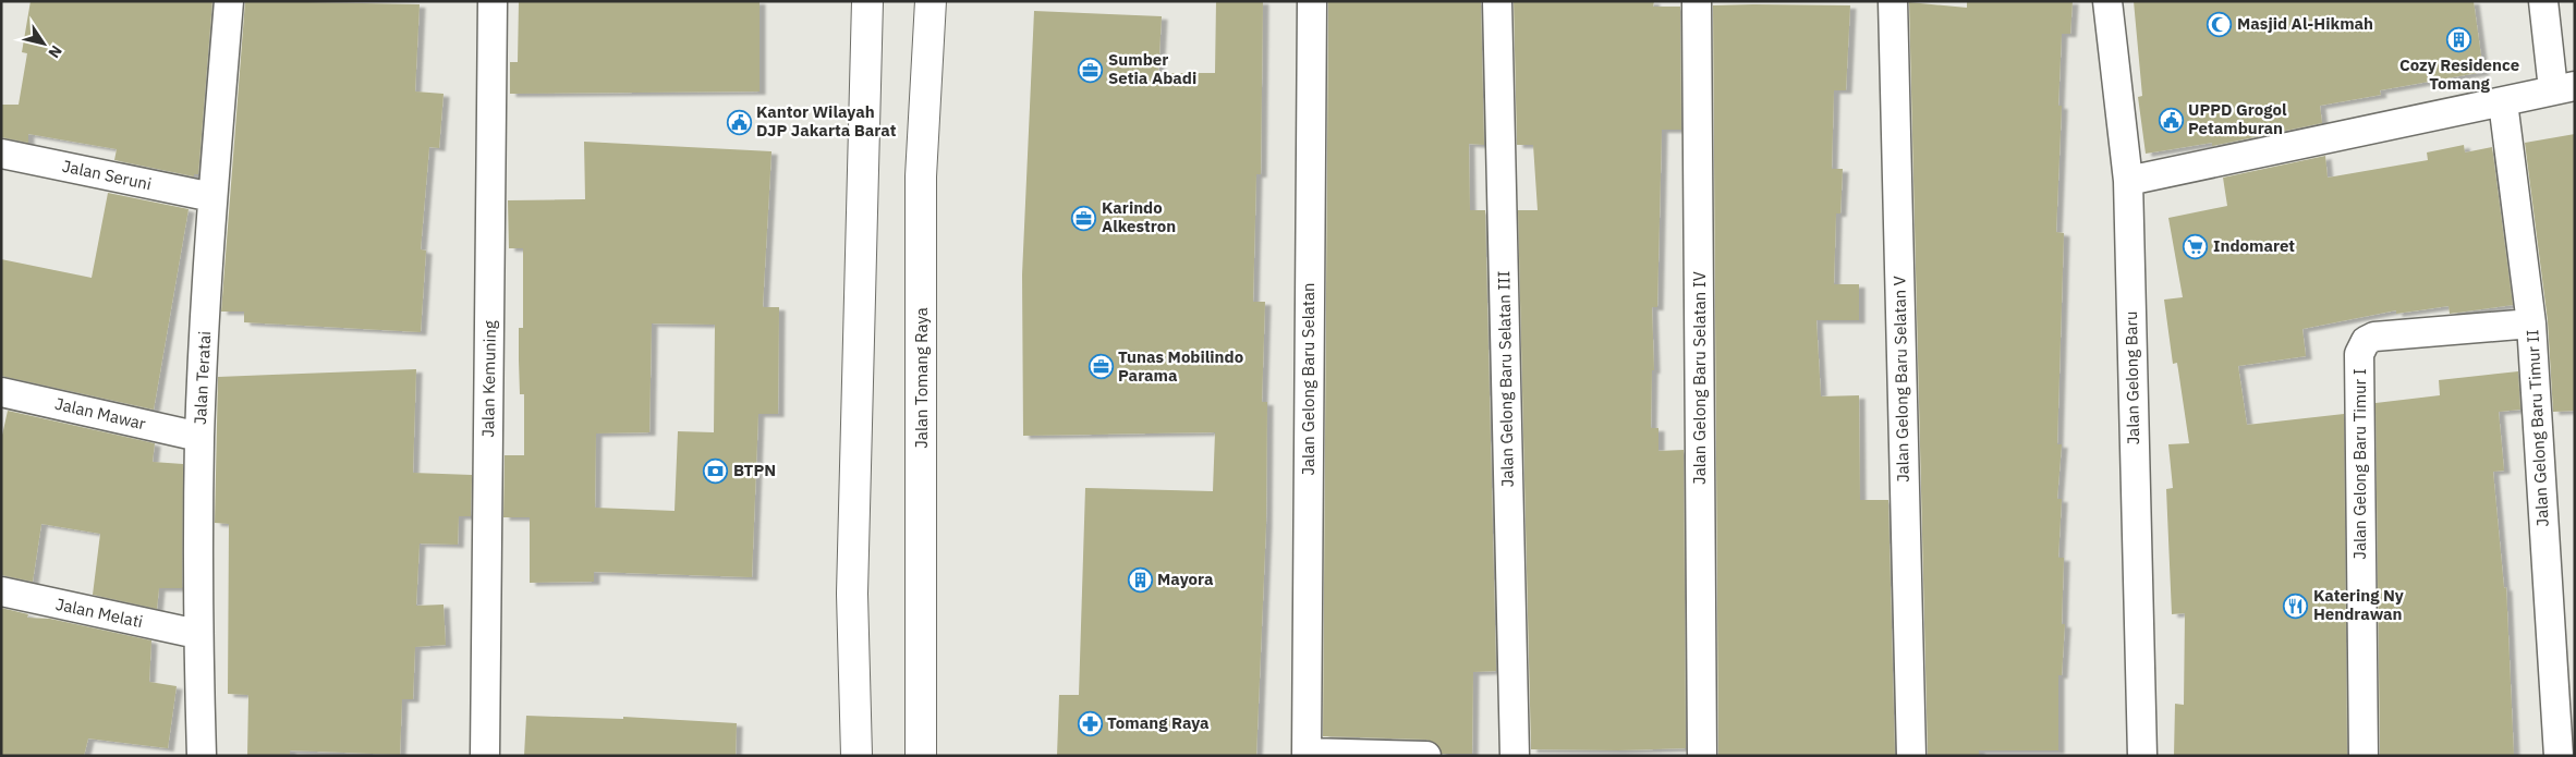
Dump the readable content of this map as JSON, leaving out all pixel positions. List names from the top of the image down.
{
  "streets": {
    "main road": ["Jalan Tomang Raya"],
    "street": [
      "Jalan Seruni",
      "Jalan Teratai",
      "Jalan Gelong Baru Selatan IV",
      "Jalan Gelong Baru",
      "Jalan Kemuning",
      "Jalan Gelong Baru Selatan",
      "Jalan Gelong Baru Selatan III",
      "Jalan Gelong Baru Selatan V",
      "Jalan Mawar",
      "Jalan Gelong Baru Timur II",
      "Jalan Gelong Baru Timur I",
      "Jalan Melati"
    ]
  },
  "crossings": [
    ["Jalan Seruni", "Jalan Teratai"],
    ["Jalan Teratai", "Jalan Mawar"],
    ["Jalan Teratai", "Jalan Melati"],
    ["Jalan Gelong Baru Timur II", "Jalan Gelong Baru Timur I"]
  ],
  "places": {
    "mosque": ["Masjid Al-Hikmah"],
    "building": ["Cozy Residence Tomang", "Mayora"],
    "office": ["Sumber Setia Abadi", "Karindo Alkestron", "Tunas Mobilindo Parama"],
    "public building": ["UPPD Grogol Petamburan", "Kantor Wilayah DJP Jakarta Barat"],
    "supermarket": ["Indomaret"],
    "bank": ["BTPN"],
    "restaurant": ["Katering Ny Hendrawan"],
    "pharmacy": ["Tomang Raya"]
  },
  "north": "bottom right"
}
